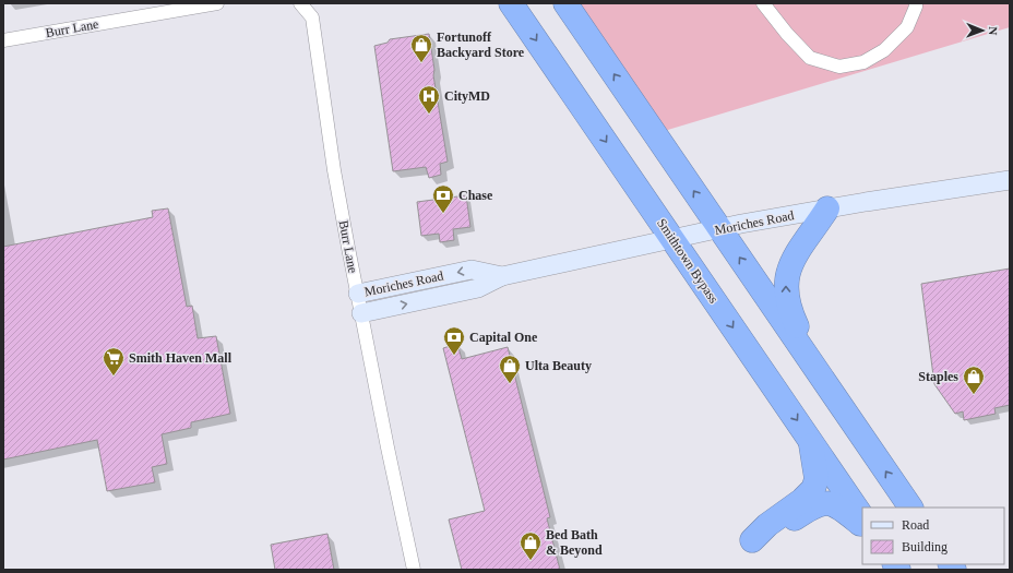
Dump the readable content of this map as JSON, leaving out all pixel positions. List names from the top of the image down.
{
  "streets": {
    "highway": ["Smithtown Bypass"],
    "main road": ["Moriches Road"],
    "street": ["Burr Lane"]
  },
  "crossings": [
    ["Burr Lane", "Moriches Road"],
    ["Moriches Road", "Smithtown Bypass"]
  ],
  "places": {
    "shop": [
      "Fortunoff Backyard Store",
      "Ulta Beauty",
      "Staples",
      "Bed Bath & Beyond"
    ],
    "hospital": ["CityMD"],
    "bank": ["Chase", "Capital One"],
    "supermarket": ["Smith Haven Mall"]
  },
  "legend": ["Road", "Building"],
  "north": "right"
}
